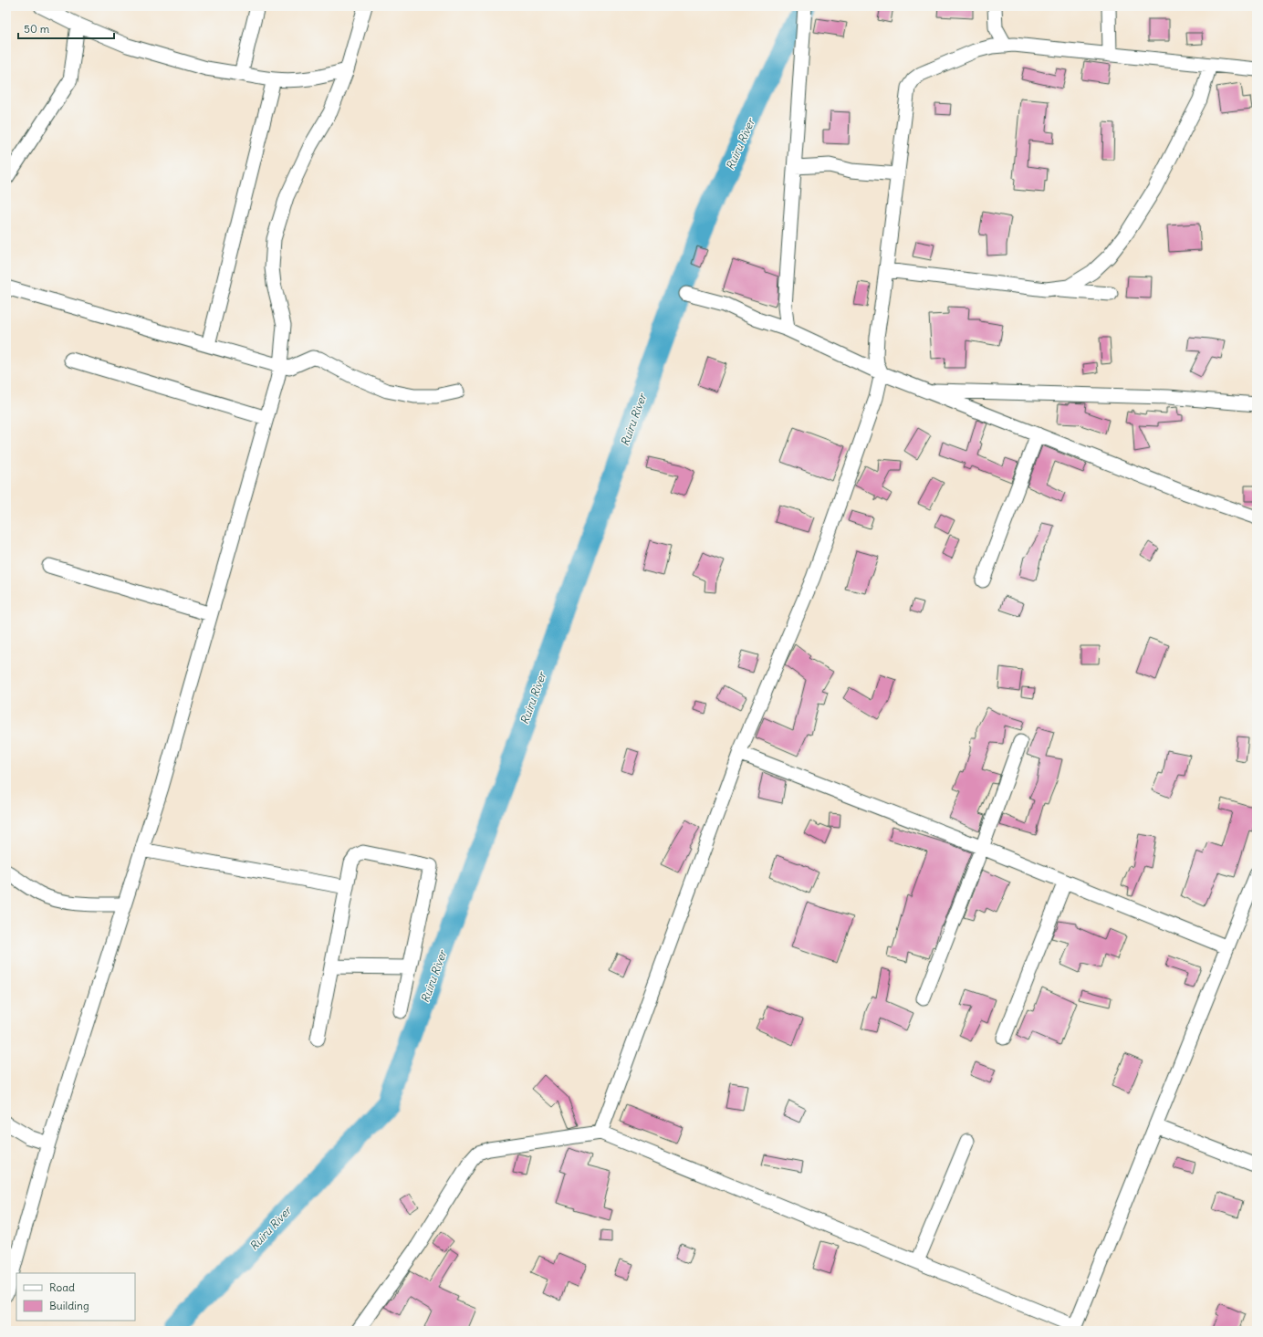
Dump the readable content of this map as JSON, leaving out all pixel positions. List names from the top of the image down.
{
  "water": ["Ruiru River"],
  "legend": ["Road", "Building"],
  "scale_bar": "50 m"
}
